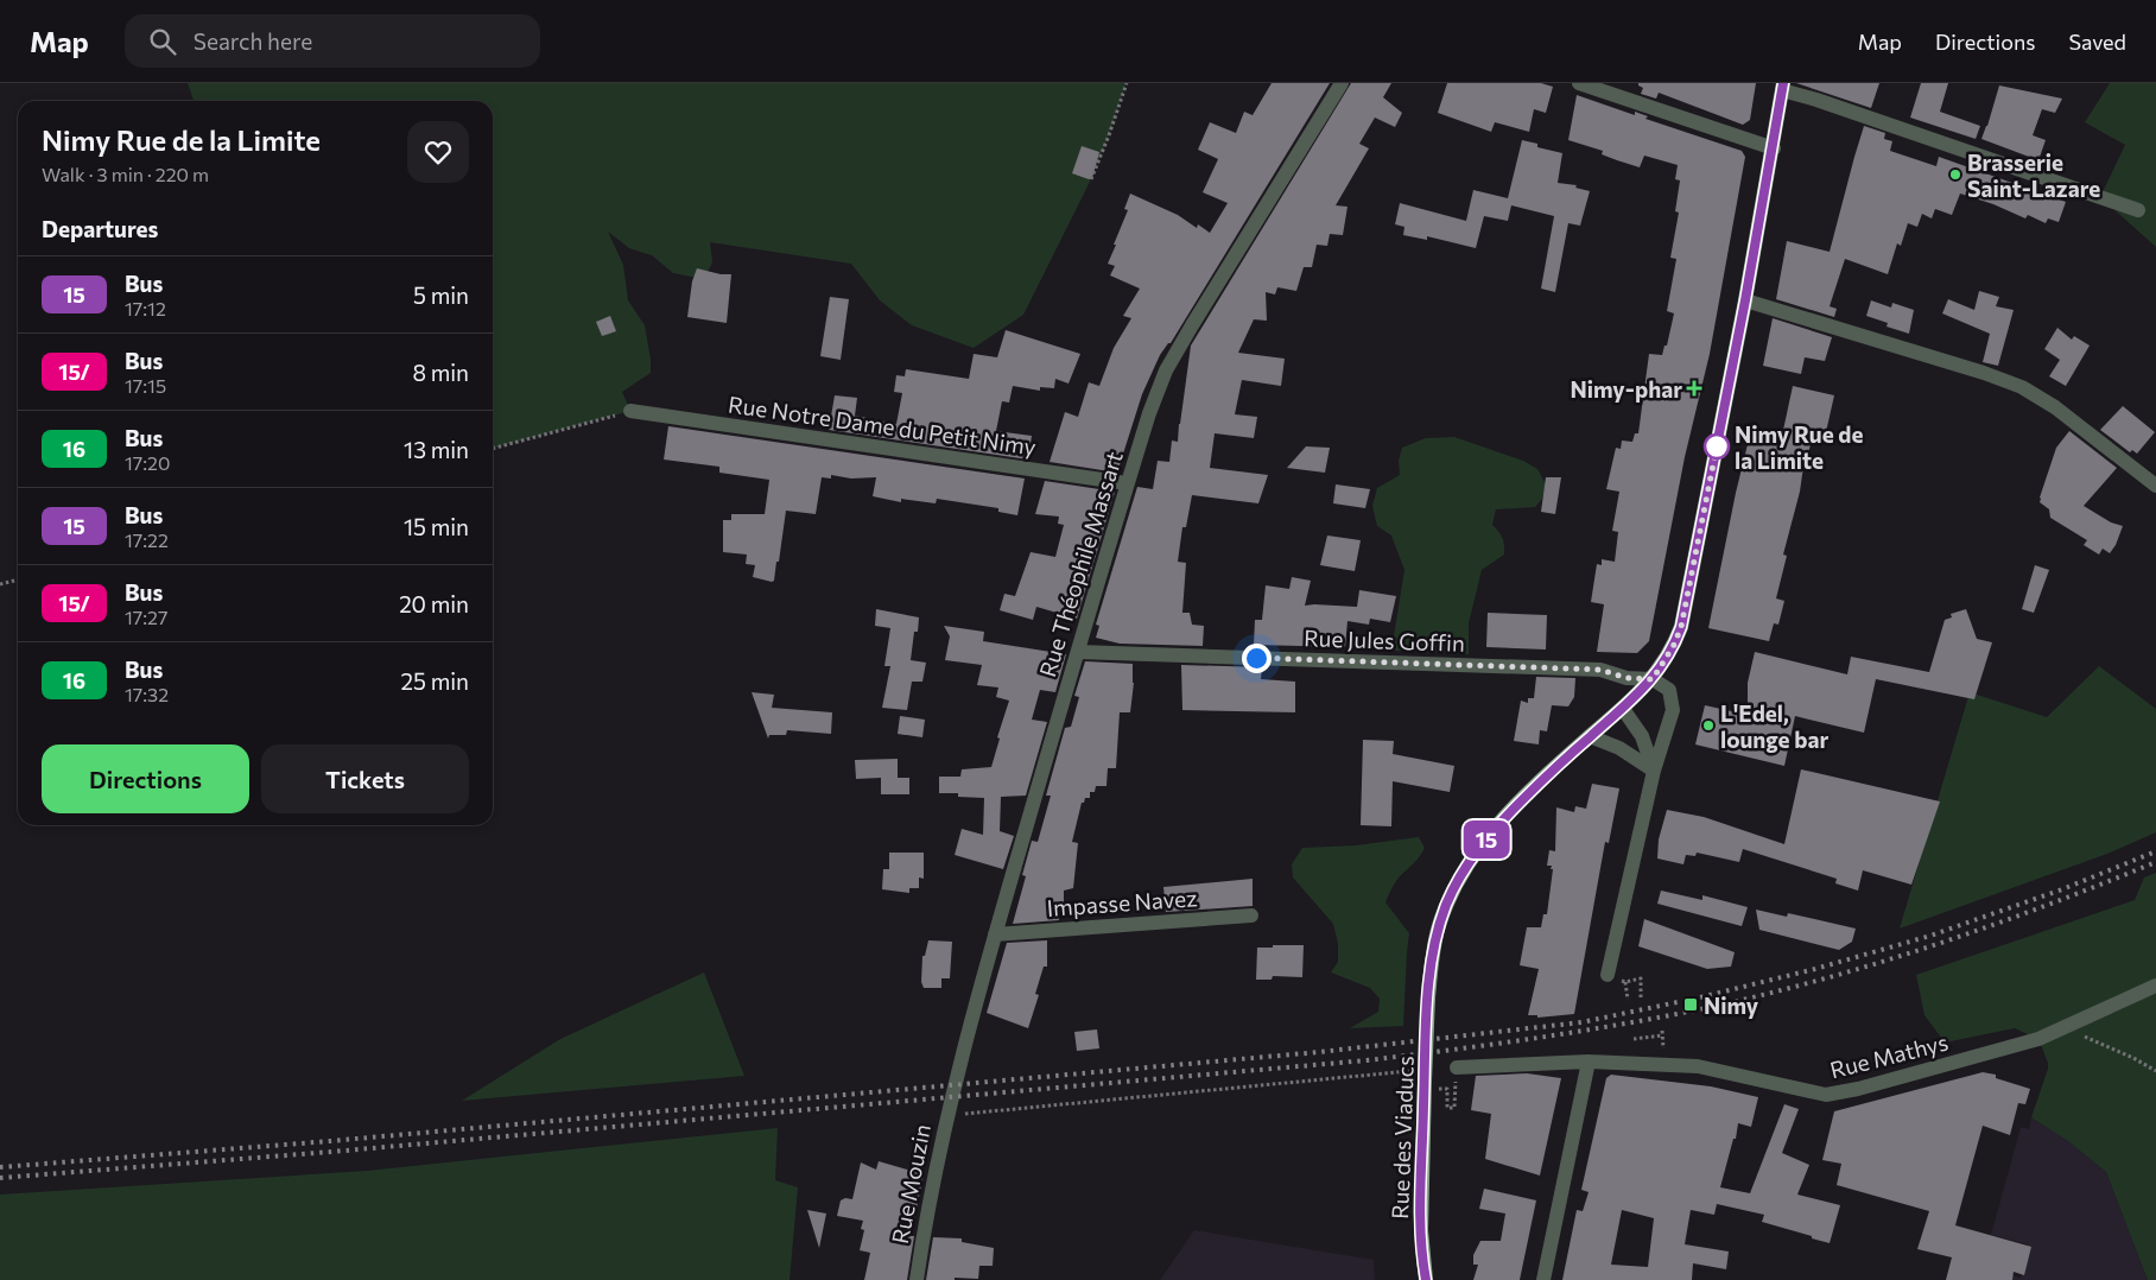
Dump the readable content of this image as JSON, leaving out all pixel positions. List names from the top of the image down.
{
  "streets": {
    "main road": ["Rue des Viaducs"],
    "street": [
      "Rue Notre Dame du Petit Nimy",
      "Rue Théophile Massart",
      "Rue Jules Goffin",
      "Impasse Navez",
      "Rue Mathys",
      "Rue Mouzin"
    ]
  },
  "crossings": [
    ["Rue Notre Dame du Petit Nimy", "Rue Théophile Massart"],
    ["Rue Théophile Massart", "Rue Jules Goffin"],
    ["Rue Théophile Massart", "Impasse Navez"],
    ["Rue Théophile Massart", "Rue Mouzin"],
    ["Rue Jules Goffin", "Rue des Viaducs"]
  ],
  "places": {
    "other": ["Brasserie Saint-Lazare", "Nimy Rue de la Limite", "L'Edel, lounge bar"],
    "health": ["Nimy-phar"],
    "transit": ["Nimy"]
  },
  "lines": ["bus line 15"],
  "page": {
    "header": "Map",
    "search": "Search here",
    "nav": ["Map", "Directions", "Saved"],
    "on_map": "15",
    "heading": [
      ["Nimy Rue de la Limite", "Walk · 3 min · 220 m"],
      "Departures"
    ],
    "list": [
      {
        "mark": "15",
        "name": "Bus",
        "note": "17:12",
        "value": "5 min"
      },
      {
        "mark": "15/",
        "name": "Bus",
        "note": "17:15",
        "value": "8 min"
      },
      {
        "mark": "16",
        "name": "Bus",
        "note": "17:20",
        "value": "13 min"
      },
      {
        "mark": "15",
        "name": "Bus",
        "note": "17:22",
        "value": "15 min"
      },
      {
        "mark": "15/",
        "name": "Bus",
        "note": "17:27",
        "value": "20 min"
      },
      {
        "mark": "16",
        "name": "Bus",
        "note": "17:32",
        "value": "25 min"
      }
    ],
    "buttons": ["Directions", "Tickets"]
  }
}
